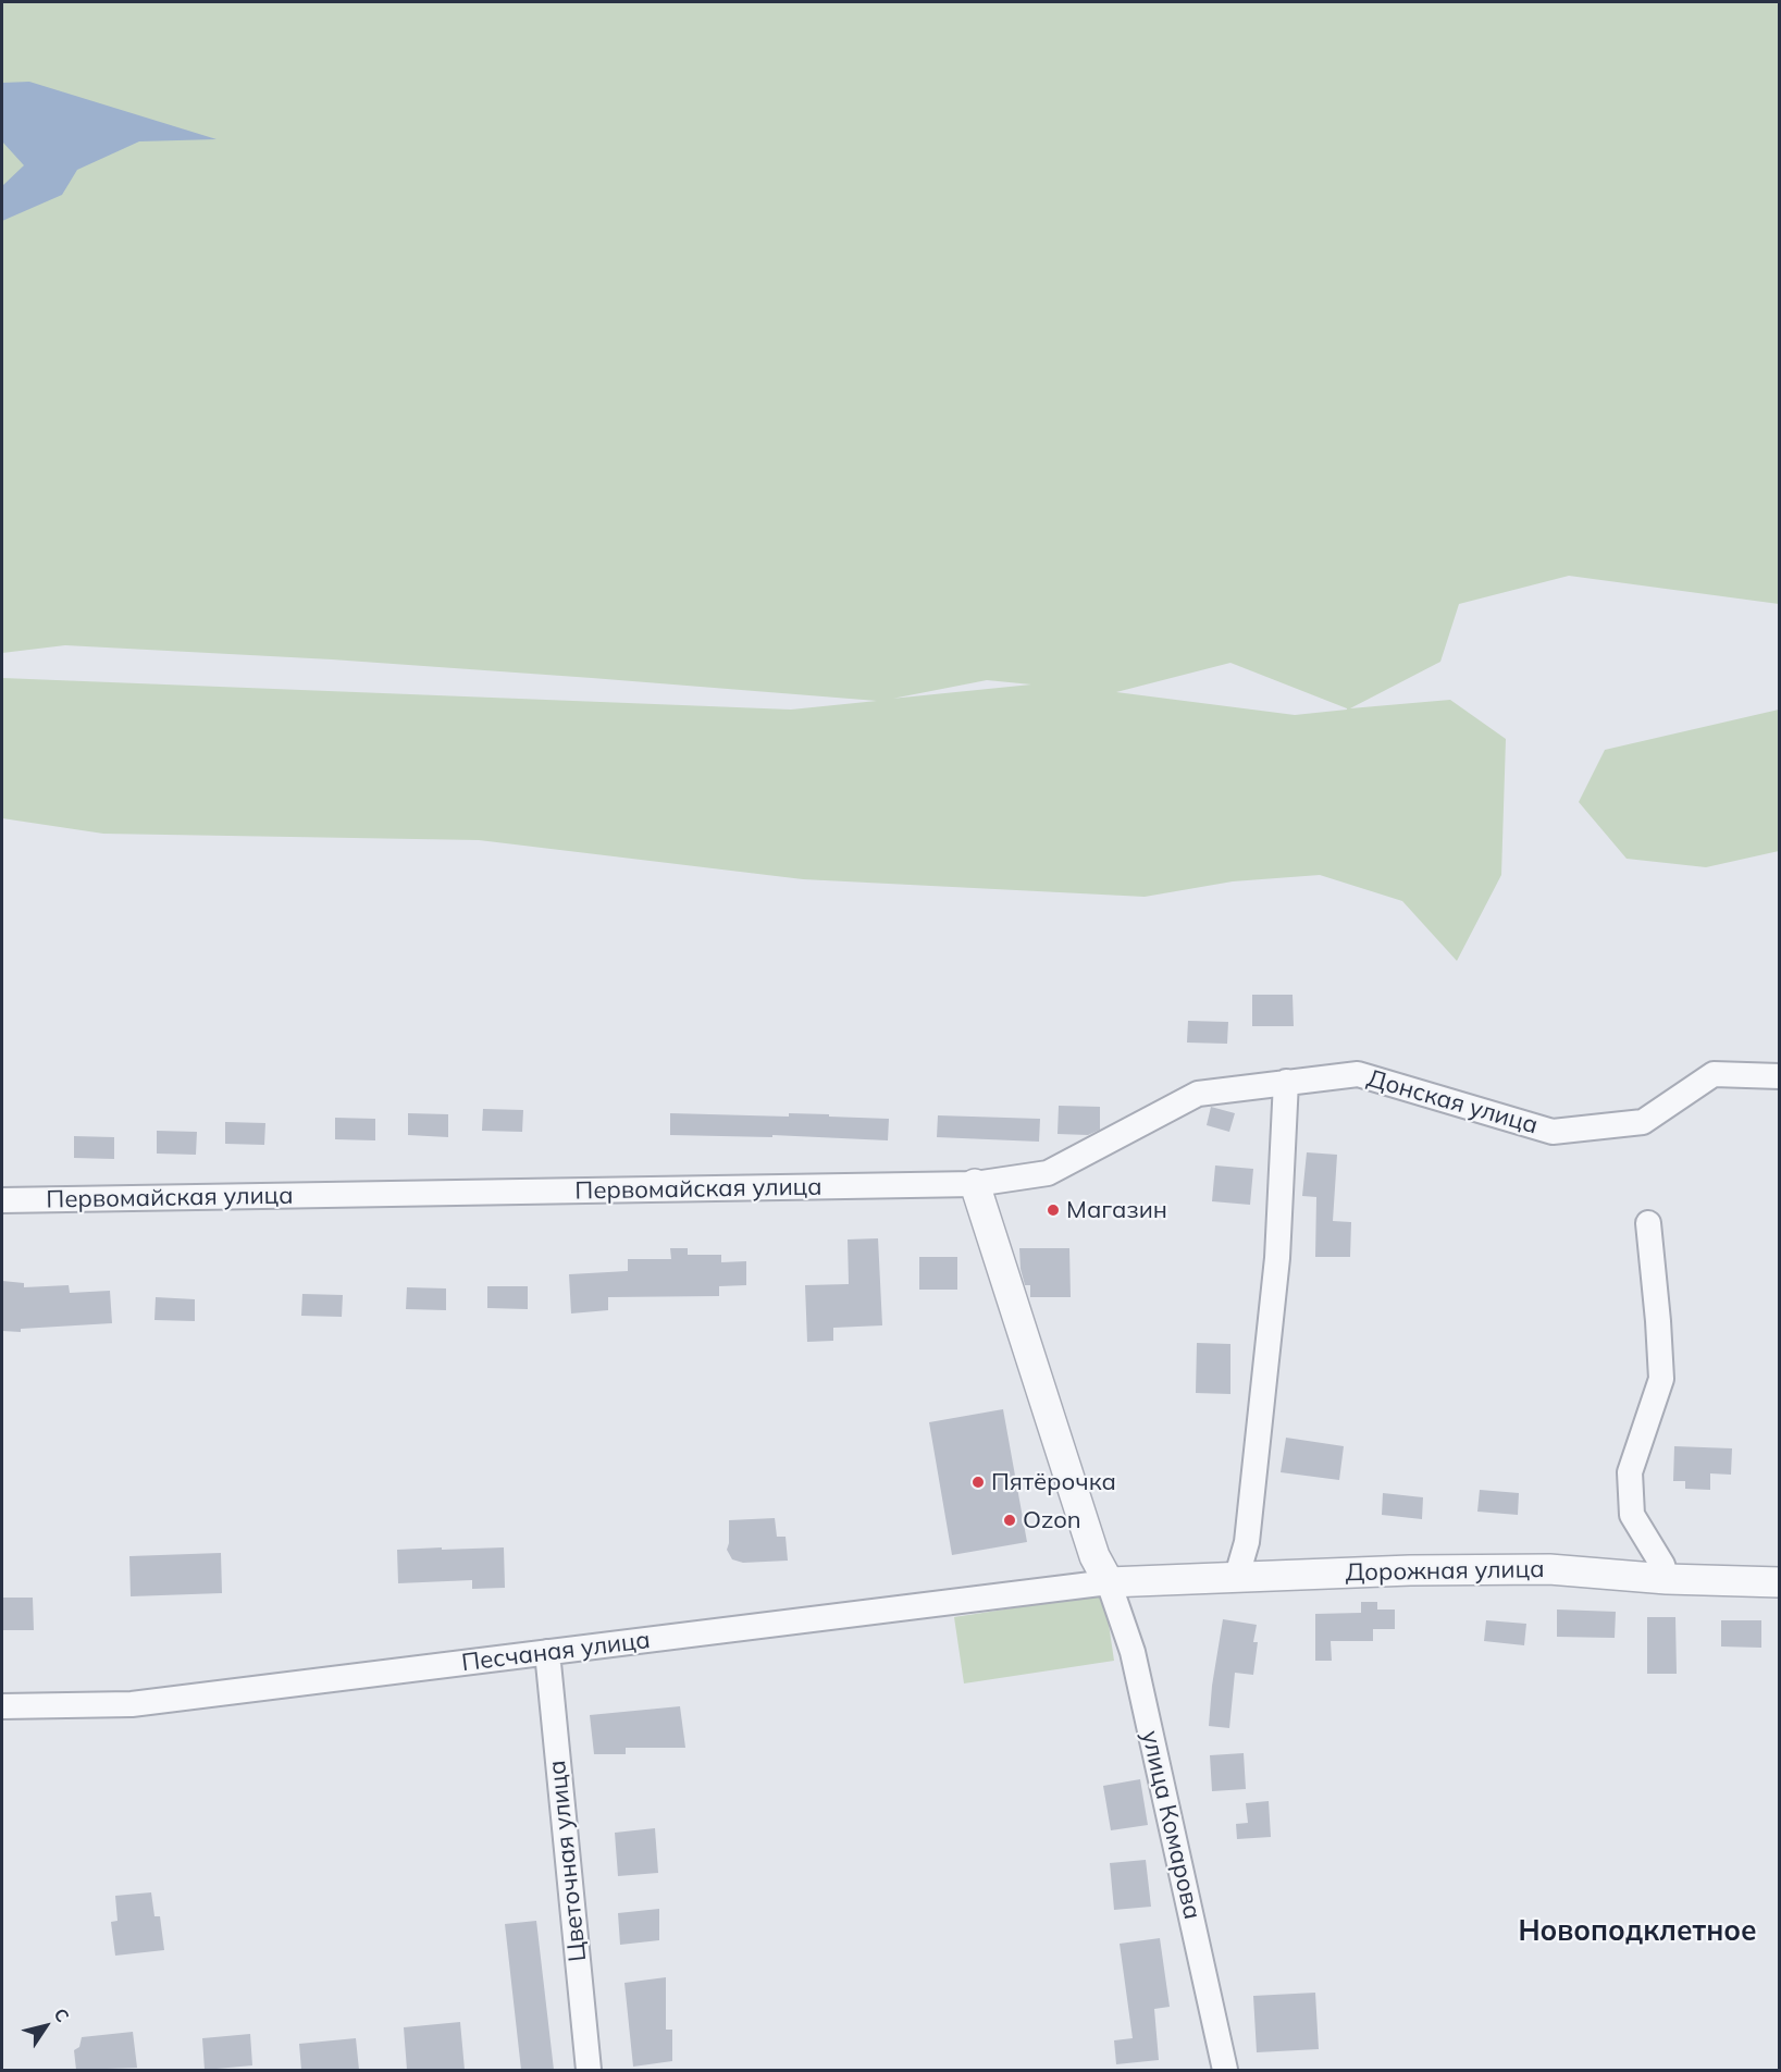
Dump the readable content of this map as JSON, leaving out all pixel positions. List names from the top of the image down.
{
  "streets": {
    "street": [
      "Донская улица",
      "Первомайская улица",
      "Дорожная улица",
      "Песчаная улица",
      "улица Комарова",
      "Цветочная улица"
    ]
  },
  "crossings": [
    ["Донская улица", "Первомайская улица"],
    ["Дорожная улица", "Песчаная улица"],
    ["Дорожная улица", "улица Комарова"],
    ["Песчаная улица", "улица Комарова"],
    ["Песчаная улица", "Цветочная улица"]
  ],
  "districts": ["Новоподклетное"],
  "places": ["Магазин", "Пятёрочка", "Ozon"],
  "north": "top right"
}
